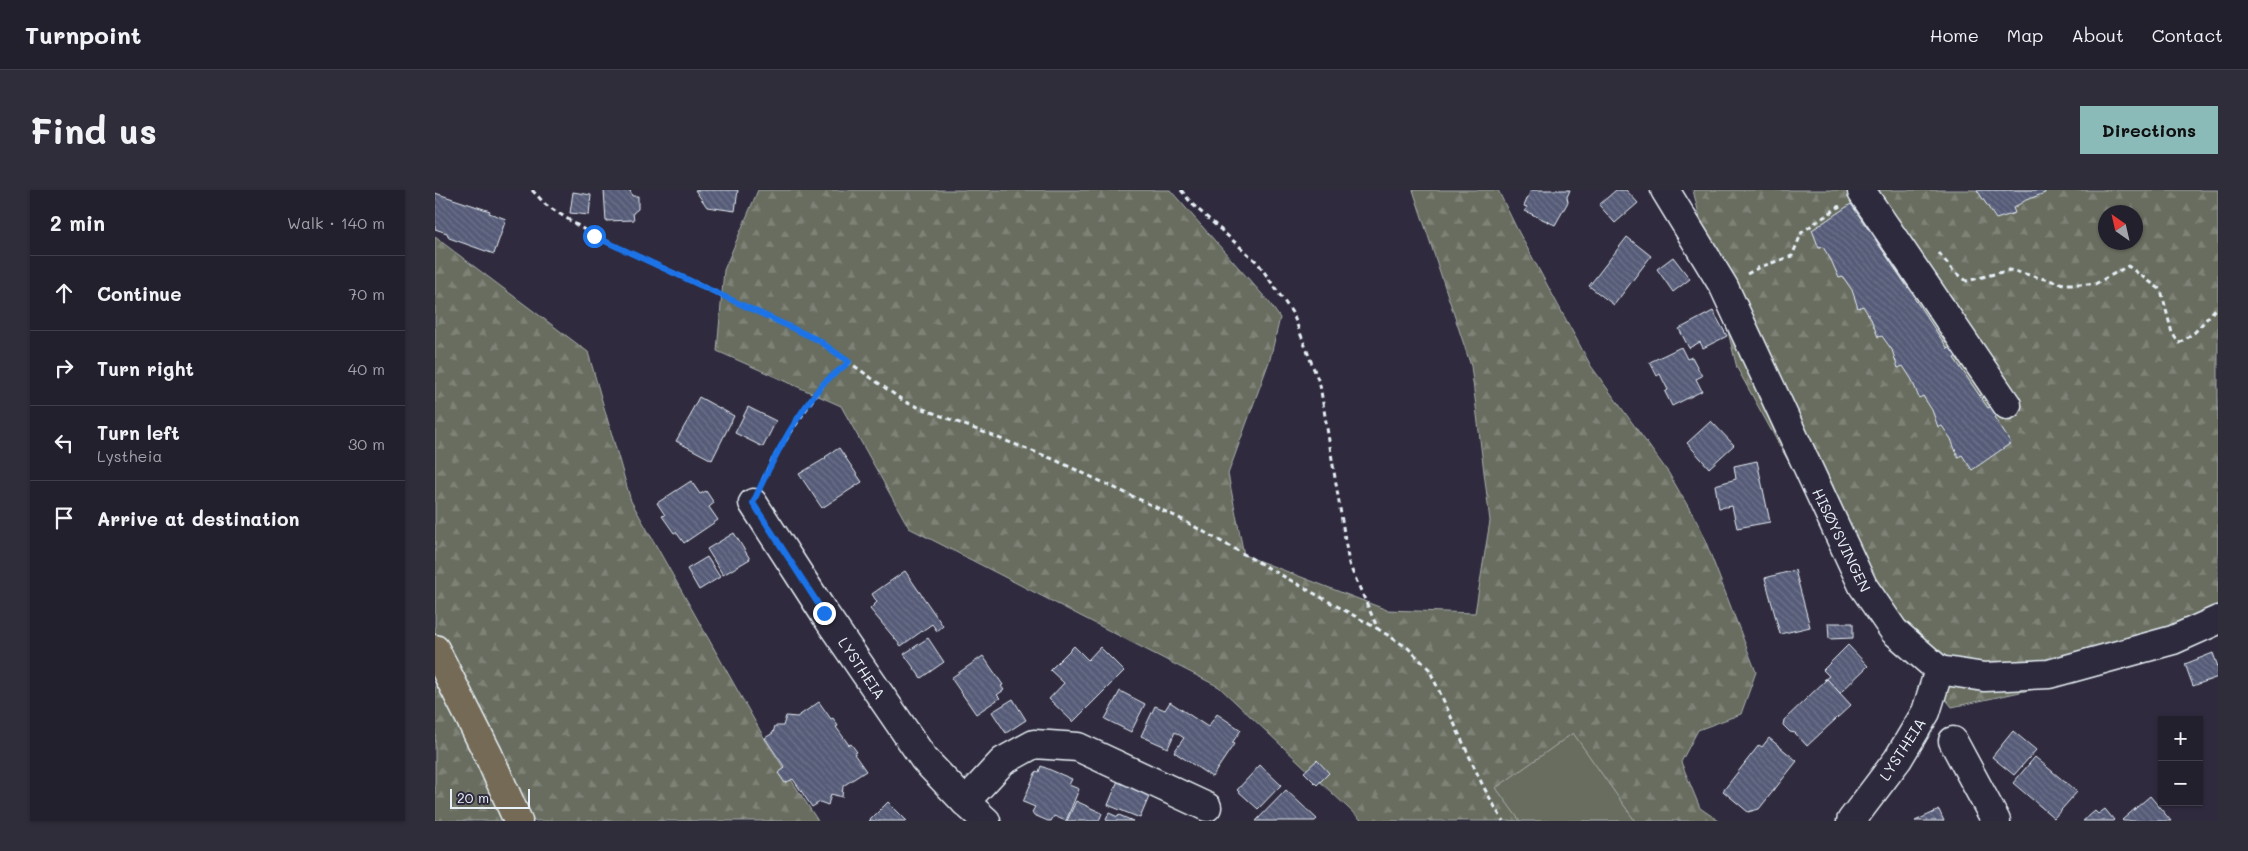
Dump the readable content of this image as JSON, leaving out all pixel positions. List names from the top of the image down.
{
  "streets": {
    "street": ["HISØYSVINGEN", "LYSTHEIA"]
  },
  "crossings": [
    ["HISØYSVINGEN", "LYSTHEIA"]
  ],
  "scale_bar": "20 m",
  "north": "top left",
  "page": {
    "header": "Turnpoint",
    "nav": [
      "Home",
      "Map",
      "About",
      "Contact"
    ],
    "buttons": "Directions",
    "title": "Find us",
    "heading": ["2 min", "Walk · 140 m"],
    "list": [
      ["Continue", "70 m"],
      ["Turn right", "40 m"],
      ["Turn left", "Lystheia", "30 m"],
      "Arrive at destination"
    ],
    "map_buttons": ["+", "−"],
    "scale": "20 m"
  }
}
